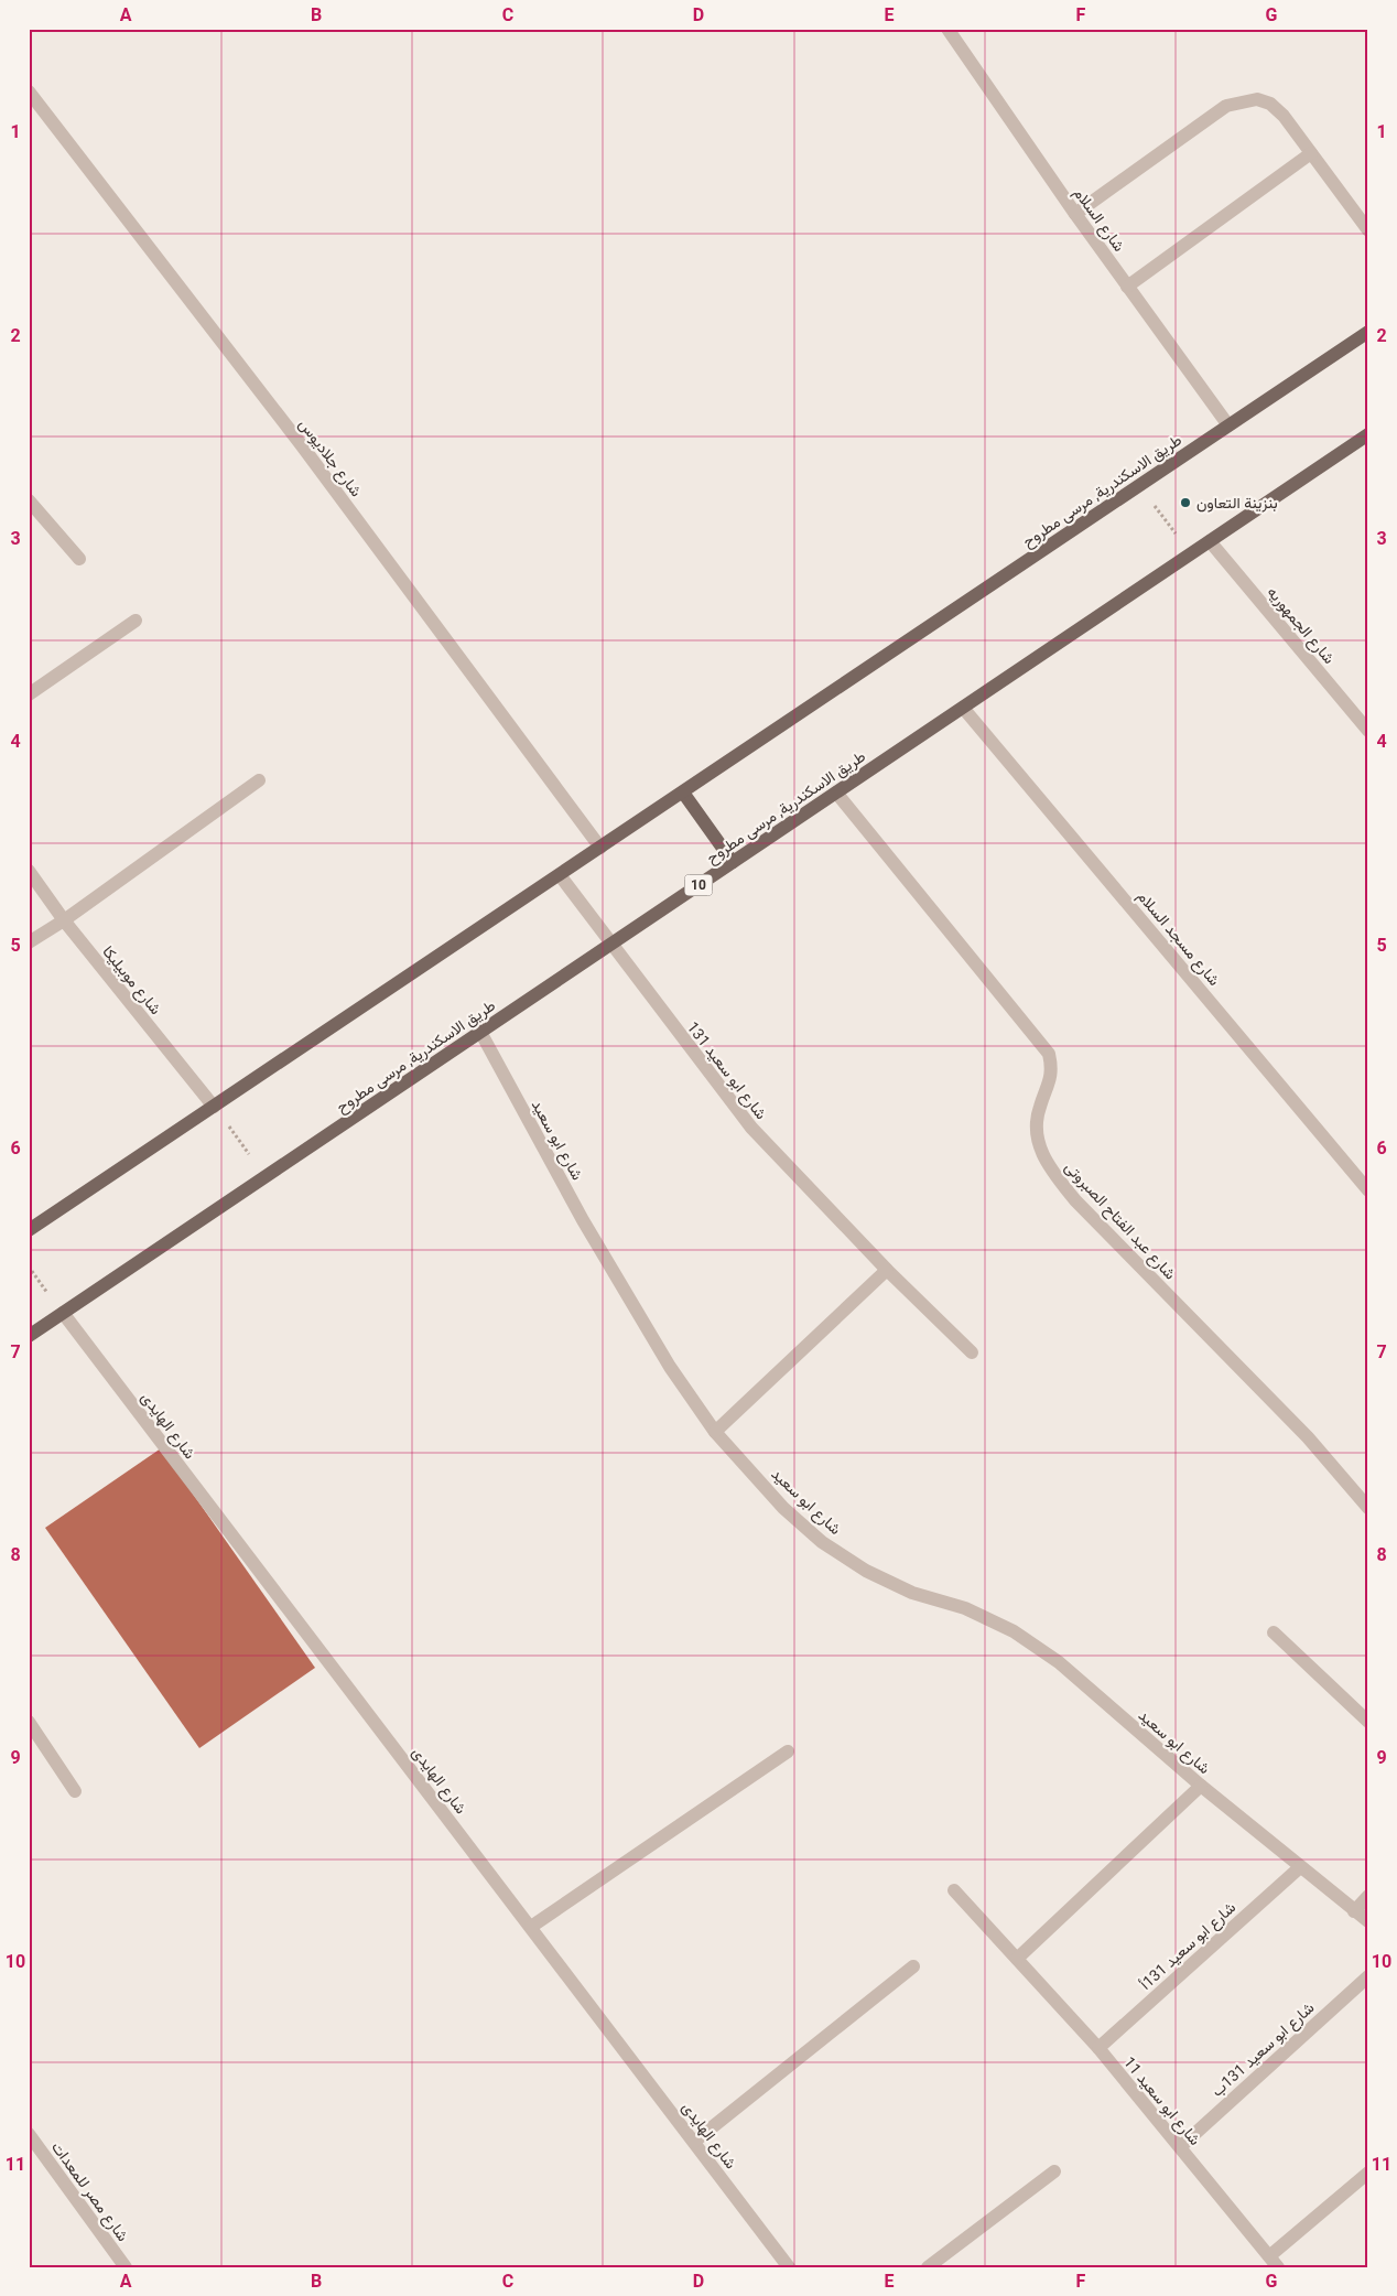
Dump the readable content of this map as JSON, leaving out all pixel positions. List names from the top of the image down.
{
  "streets": {
    "main road": ["طريق الاسكندرية, مرسى مطروح", "10"],
    "street": [
      "شارع السلام",
      "شارع جلاديوس",
      "شارع الجمهوريه",
      "شارع مسجد السلام",
      "شارع موبيليكا",
      "شارع ابو سعيد 131",
      "شارع ابو سعيد",
      "شارع عبد الفتاح الصبروتى",
      "شارع الهايدى",
      "شارع ابو سعيد 131أ",
      "شارع ابو سعيد 131ب",
      "شارع ابو سعيد 11",
      "شارع مصر للمعدات"
    ]
  },
  "crossings": [
    ["شارع السلام", "طريق الاسكندرية, مرسى مطروح"],
    ["شارع جلاديوس", "طريق الاسكندرية, مرسى مطروح"],
    ["طريق الاسكندرية, مرسى مطروح", "شارع الجمهوريه"],
    ["طريق الاسكندرية, مرسى مطروح", "شارع مسجد السلام"],
    ["طريق الاسكندرية, مرسى مطروح", "شارع موبيليكا"],
    ["طريق الاسكندرية, مرسى مطروح", "شارع ابو سعيد 131"],
    ["طريق الاسكندرية, مرسى مطروح", "شارع ابو سعيد"],
    ["طريق الاسكندرية, مرسى مطروح", "شارع عبد الفتاح الصبروتى"],
    ["طريق الاسكندرية, مرسى مطروح", "شارع الهايدى"],
    ["شارع ابو سعيد", "شارع ابو سعيد 131أ"],
    ["شارع ابو سعيد 131أ", "شارع ابو سعيد 11"],
    ["شارع ابو سعيد 131ب", "شارع ابو سعيد 11"]
  ],
  "places": ["بنزينة التعاون"],
  "grid": {
    "columns": [
      "A",
      "B",
      "C",
      "D",
      "E",
      "F",
      "G"
    ],
    "rows": [
      "1",
      "2",
      "3",
      "4",
      "5",
      "6",
      "7",
      "8",
      "9",
      "10",
      "11"
    ]
  }
}
